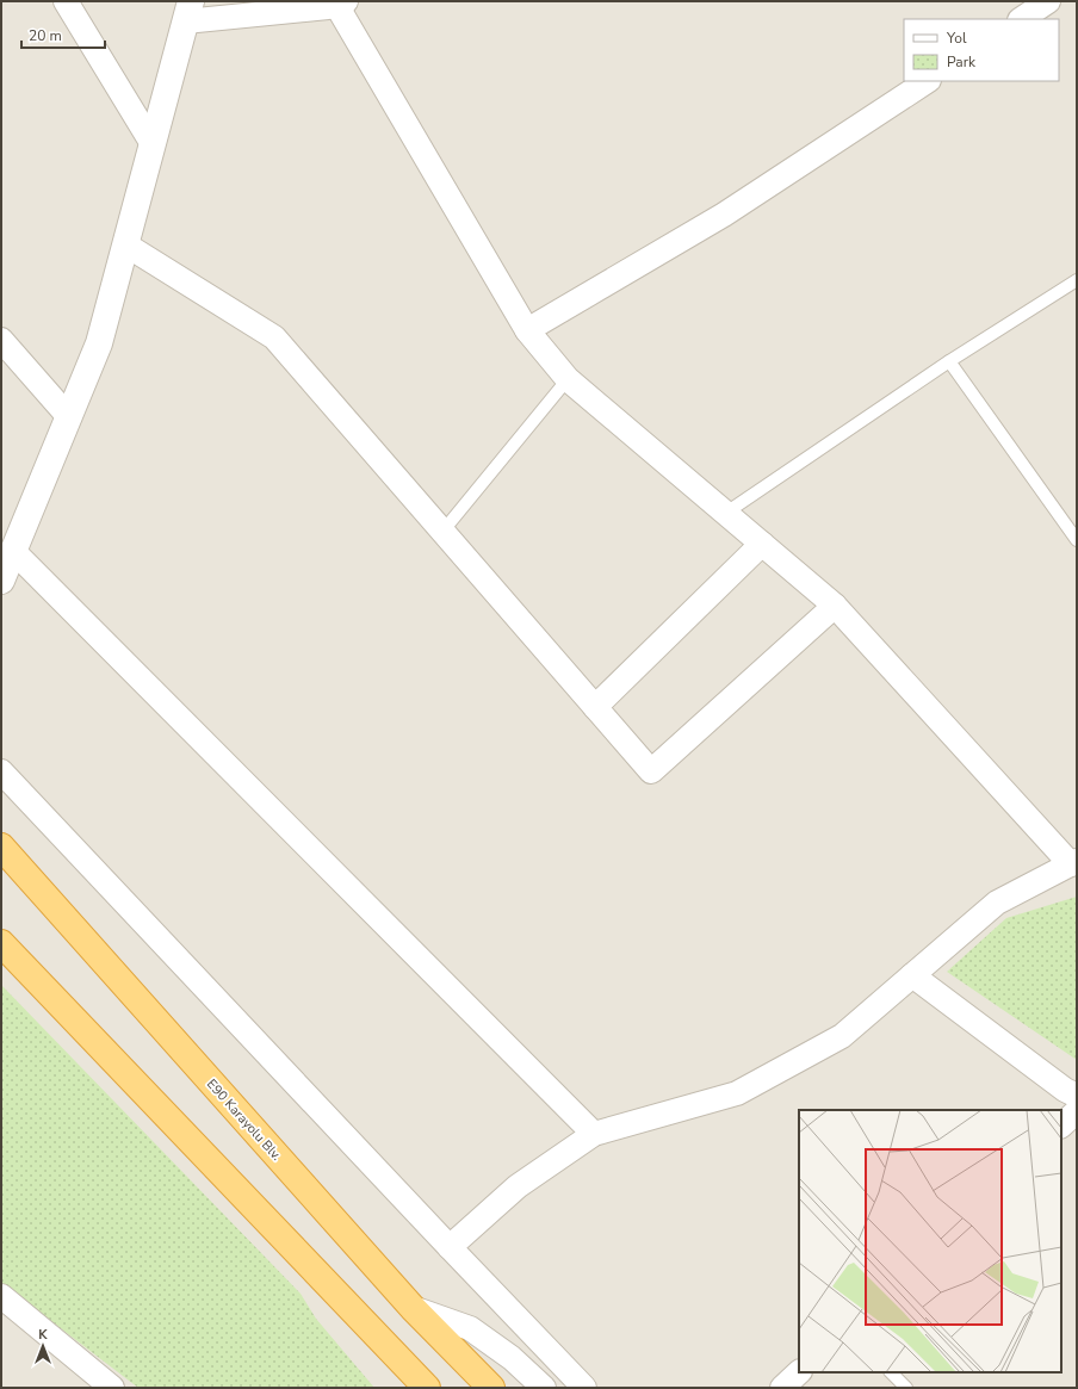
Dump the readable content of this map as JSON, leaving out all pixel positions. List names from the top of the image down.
{
  "streets": {
    "highway": ["E90 Karayolu Blv."]
  },
  "legend": ["Yol", "Park"],
  "scale_bar": "20 m",
  "north": "top"
}
